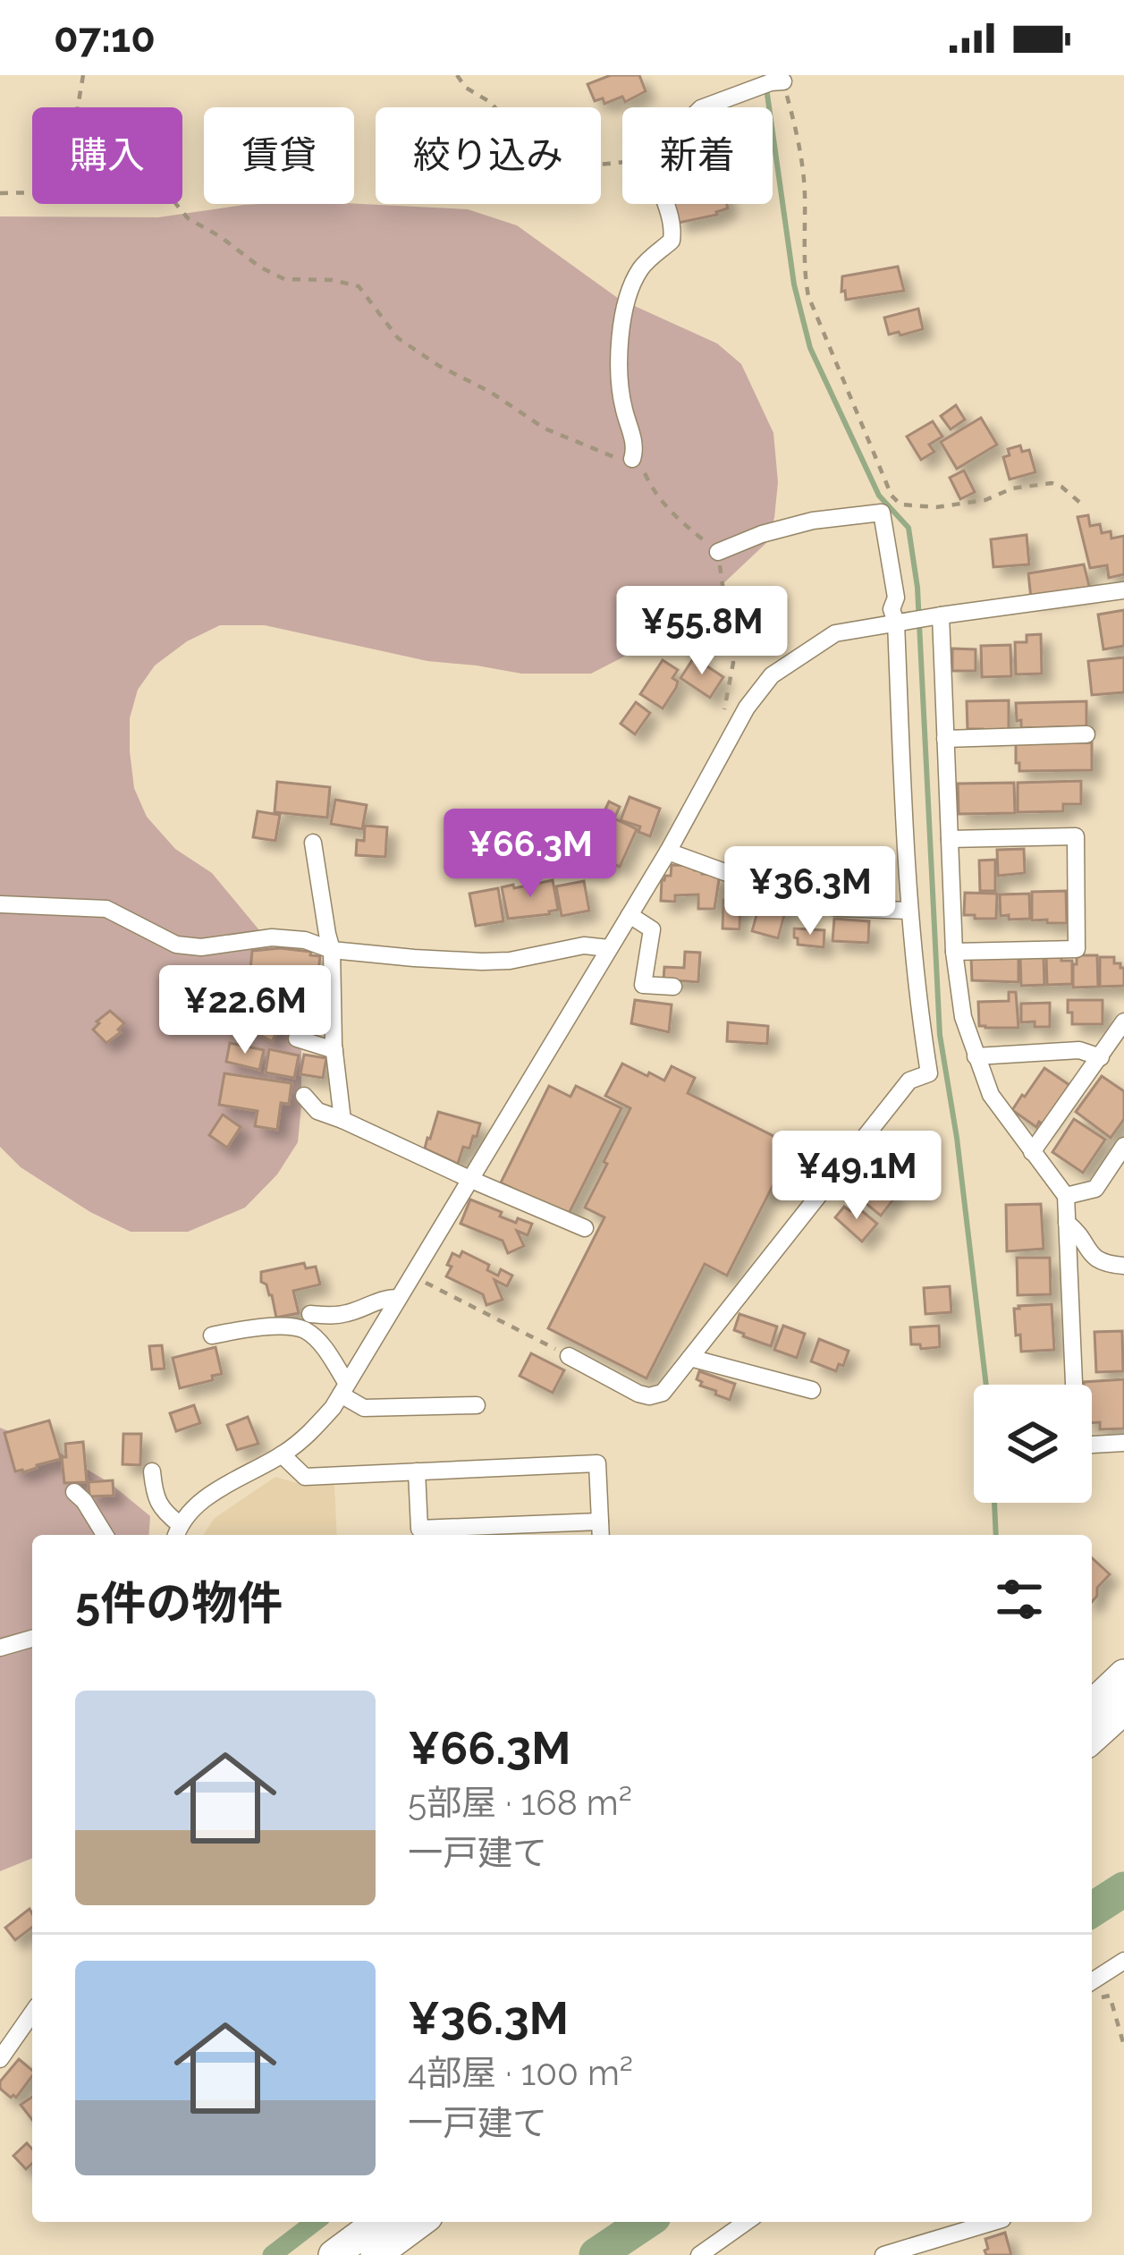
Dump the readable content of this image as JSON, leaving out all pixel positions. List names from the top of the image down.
{
  "page": {
    "status": "07:10",
    "chip": [
      "購入",
      "賃貸",
      "絞り込み",
      "新着"
    ],
    "price": [
      "¥55.8M",
      "¥66.3M",
      "¥36.3M",
      "¥22.6M",
      "¥49.1M"
    ],
    "heading": "5件の物件",
    "list": [
      {
        "name": "¥66.3M",
        "note": "5部屋 · 168 m² · 一戸建て"
      },
      {
        "name": "¥36.3M",
        "note": "4部屋 · 100 m² · 一戸建て"
      }
    ]
  }
}
